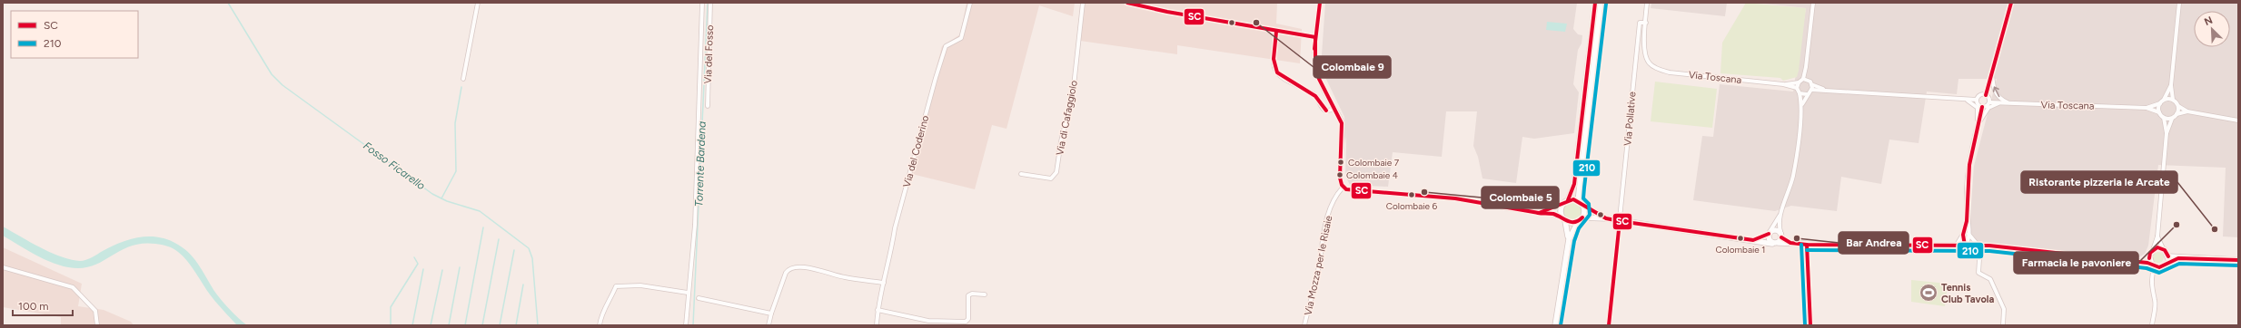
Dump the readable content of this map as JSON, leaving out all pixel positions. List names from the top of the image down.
{
  "streets": {
    "street": [
      "Via del Fosso",
      "Via Toscana",
      "Via di Cafaggiolo",
      "Via Pollative",
      "Via del Coderino",
      "Via Mozza per le Risaie"
    ]
  },
  "crossings": [
    ["Via Toscana", "Via Pollative"]
  ],
  "water": ["Torrente Bardena", "Fosso Ficarello"],
  "places": {
    "other": [
      "Colombaie 9",
      "Colombaie 7",
      "Colombaie 4",
      "Colombaie 5",
      "Colombaie 6",
      "Farmacia le pavoniere",
      "Ristorante pizzeria le Arcate",
      "Colombaie 1",
      "Bar Andrea"
    ],
    "sports": ["Tennis Club Tavola"]
  },
  "lines": ["transit line SC", "transit line 210"],
  "legend": ["SC", "210"],
  "scale_bar": "100 m",
  "north": "top left"
}
